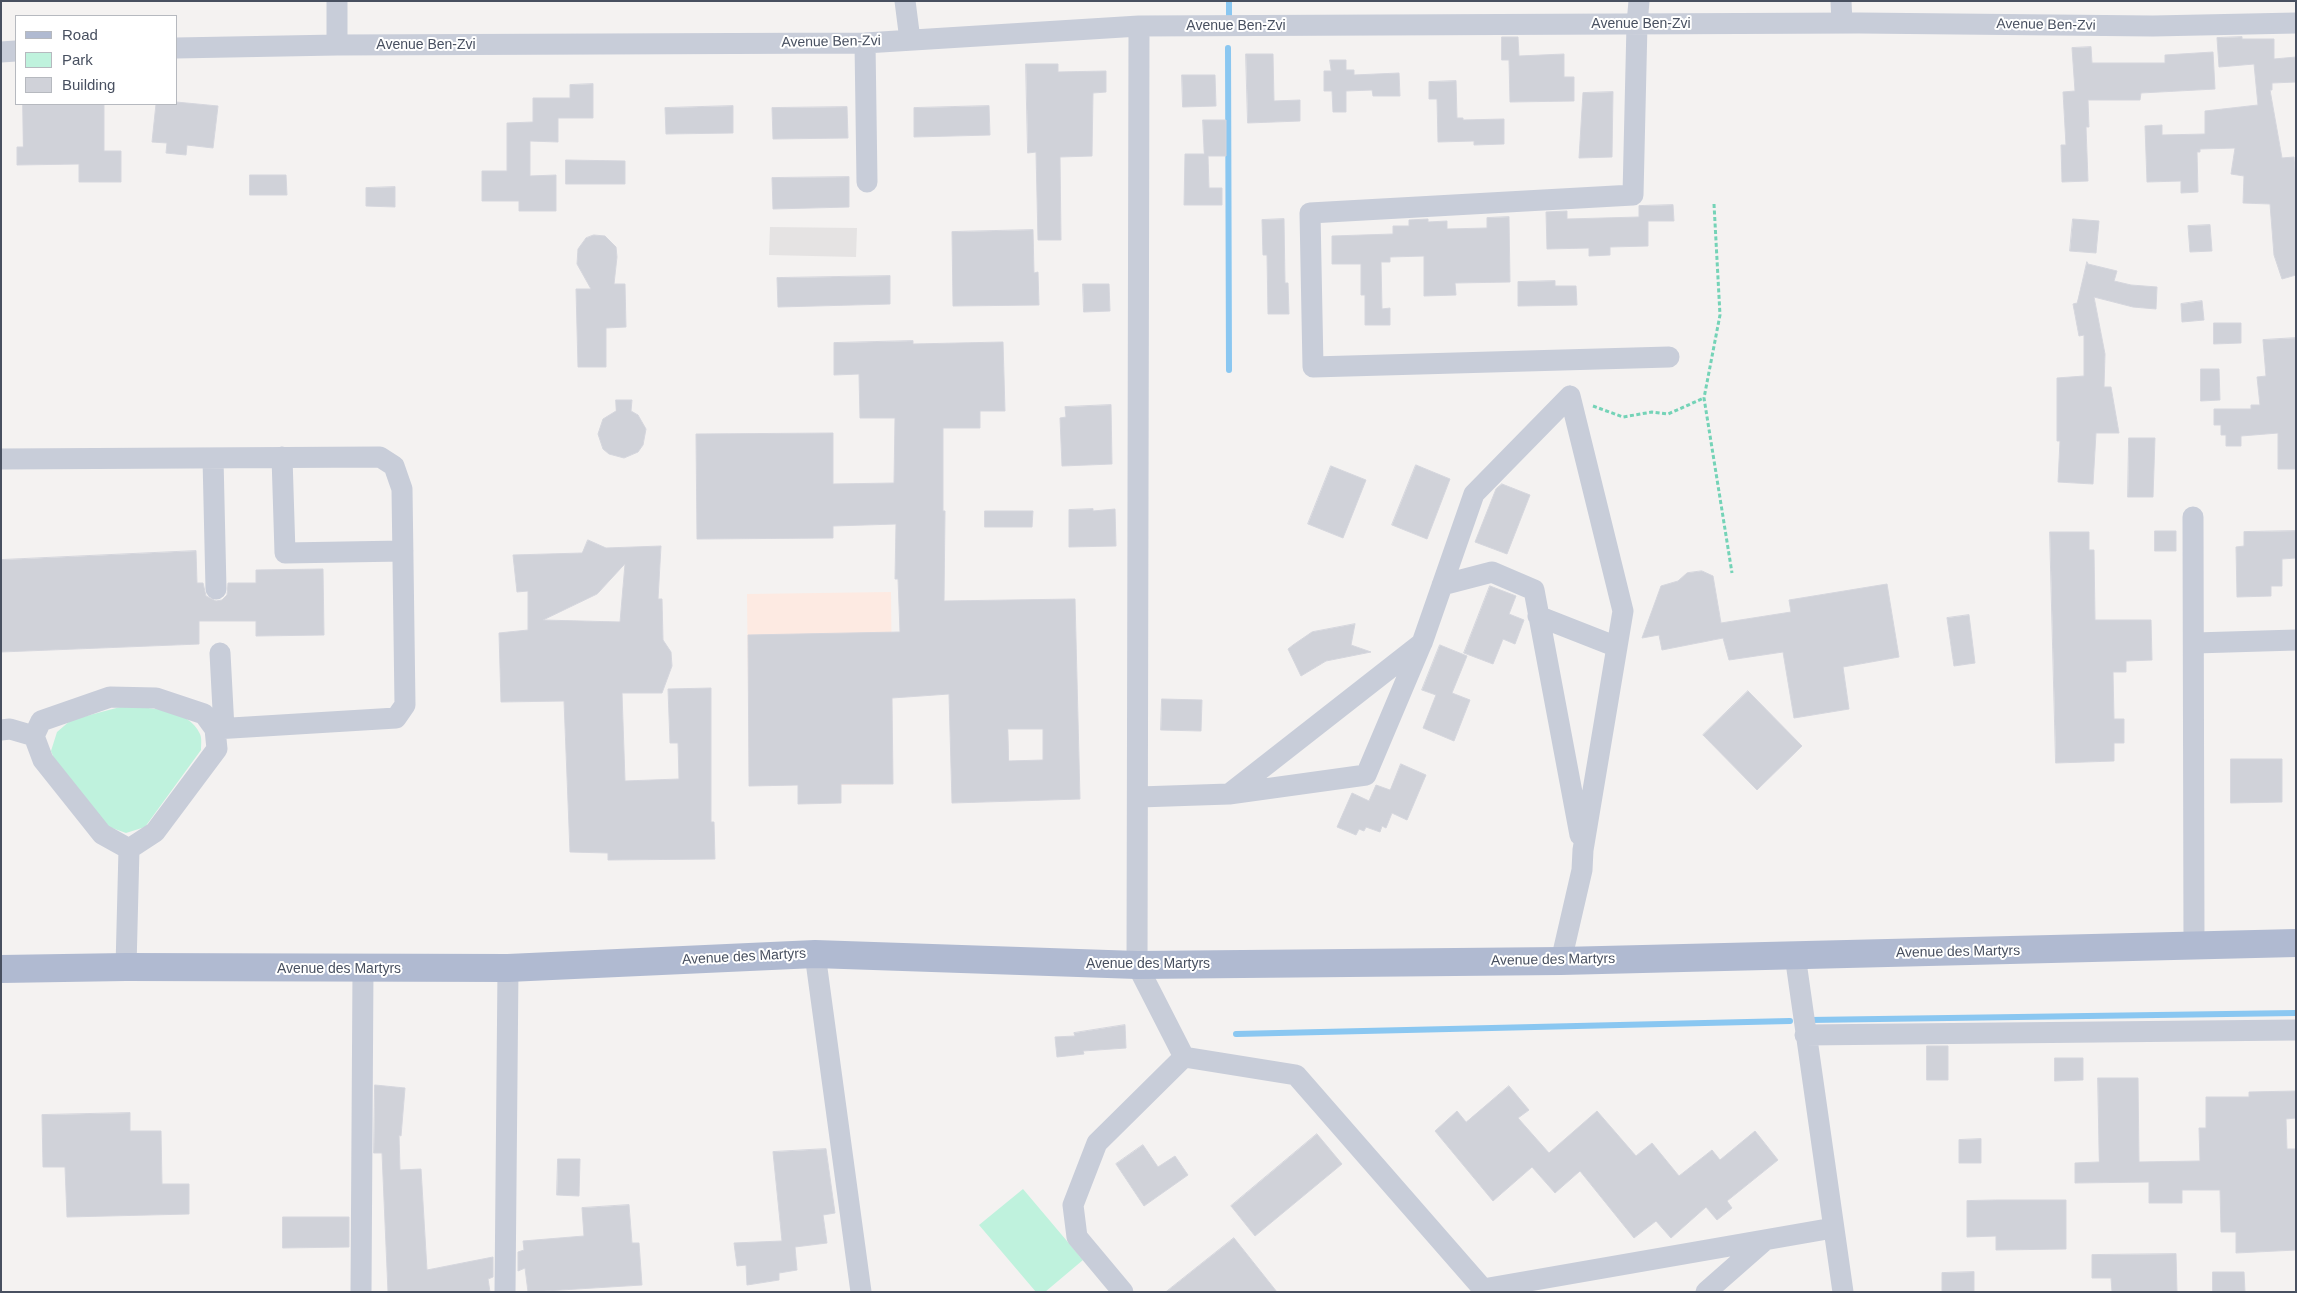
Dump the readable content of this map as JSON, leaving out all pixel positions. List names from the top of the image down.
{
  "streets": {
    "main road": ["Avenue des Martyrs"],
    "street": ["Avenue Ben-Zvi"]
  },
  "legend": ["Road", "Park", "Building"]
}
